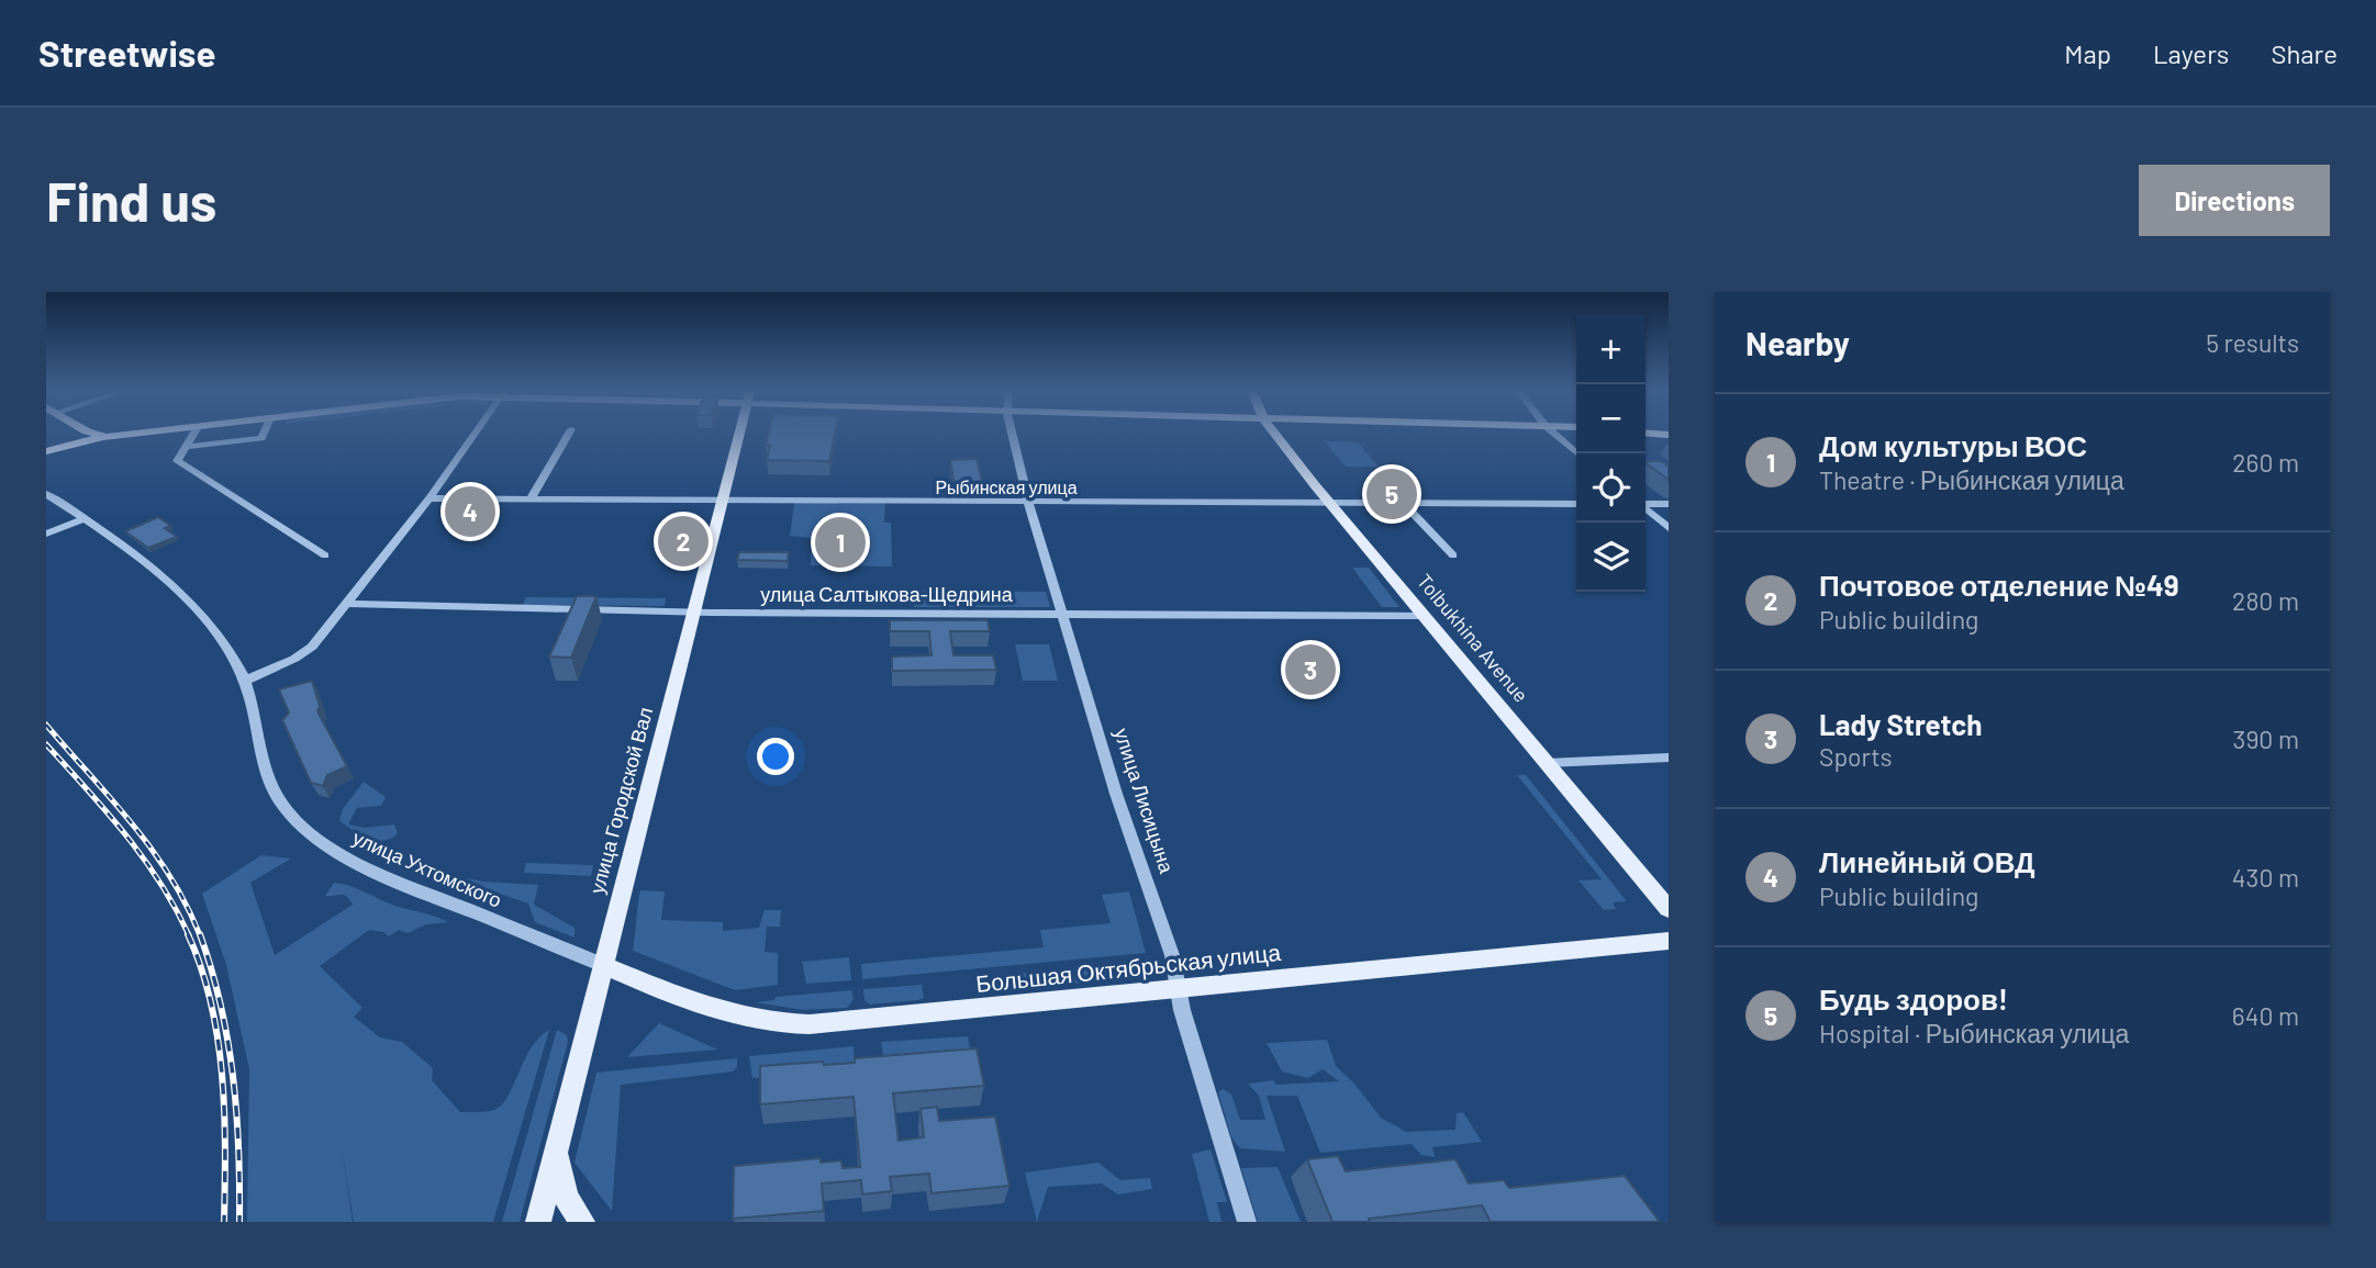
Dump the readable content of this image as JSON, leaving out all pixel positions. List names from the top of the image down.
{
  "streets": {
    "main road": ["Tolbukhina Avenue", "улица Городской Вал", "Большая Октябрьская улица"],
    "street": [
      "Рыбинская улица",
      "улица Салтыкова-Щедрина",
      "улица Лисицына",
      "улица Ухтомского"
    ]
  },
  "crossings": [
    ["Рыбинская улица", "Tolbukhina Avenue"],
    ["Рыбинская улица", "улица Городской Вал"],
    ["Рыбинская улица", "улица Лисицына"],
    ["улица Салтыкова-Щедрина", "Tolbukhina Avenue"],
    ["улица Салтыкова-Щедрина", "улица Городской Вал"],
    ["улица Салтыкова-Щедрина", "улица Лисицына"],
    ["улица Городской Вал", "улица Ухтомского"],
    ["улица Городской Вал", "Большая Октябрьская улица"],
    ["улица Лисицына", "Большая Октябрьская улица"],
    ["улица Ухтомского", "Большая Октябрьская улица"]
  ],
  "page": {
    "header": "Streetwise",
    "nav": ["Map", "Layers", "Share"],
    "buttons": "Directions",
    "title": "Find us",
    "heading": ["Nearby", "5 results"],
    "map_buttons": ["+", "−"],
    "list": [
      {
        "mark": "1",
        "name": "Дом культуры ВОС",
        "note": "Theatre · Рыбинская улица",
        "value": "260 m"
      },
      {
        "mark": "2",
        "name": "Почтовое отделение №49",
        "note": "Public building",
        "value": "280 m"
      },
      {
        "mark": "3",
        "name": "Lady Stretch",
        "note": "Sports",
        "value": "390 m"
      },
      {
        "mark": "4",
        "name": "Линейный ОВД",
        "note": "Public building",
        "value": "430 m"
      },
      {
        "mark": "5",
        "name": "Будь здоров!",
        "note": "Hospital · Рыбинская улица",
        "value": "640 m"
      }
    ],
    "pins": [
      "5",
      "4",
      "2",
      "1",
      "3"
    ]
  }
}
